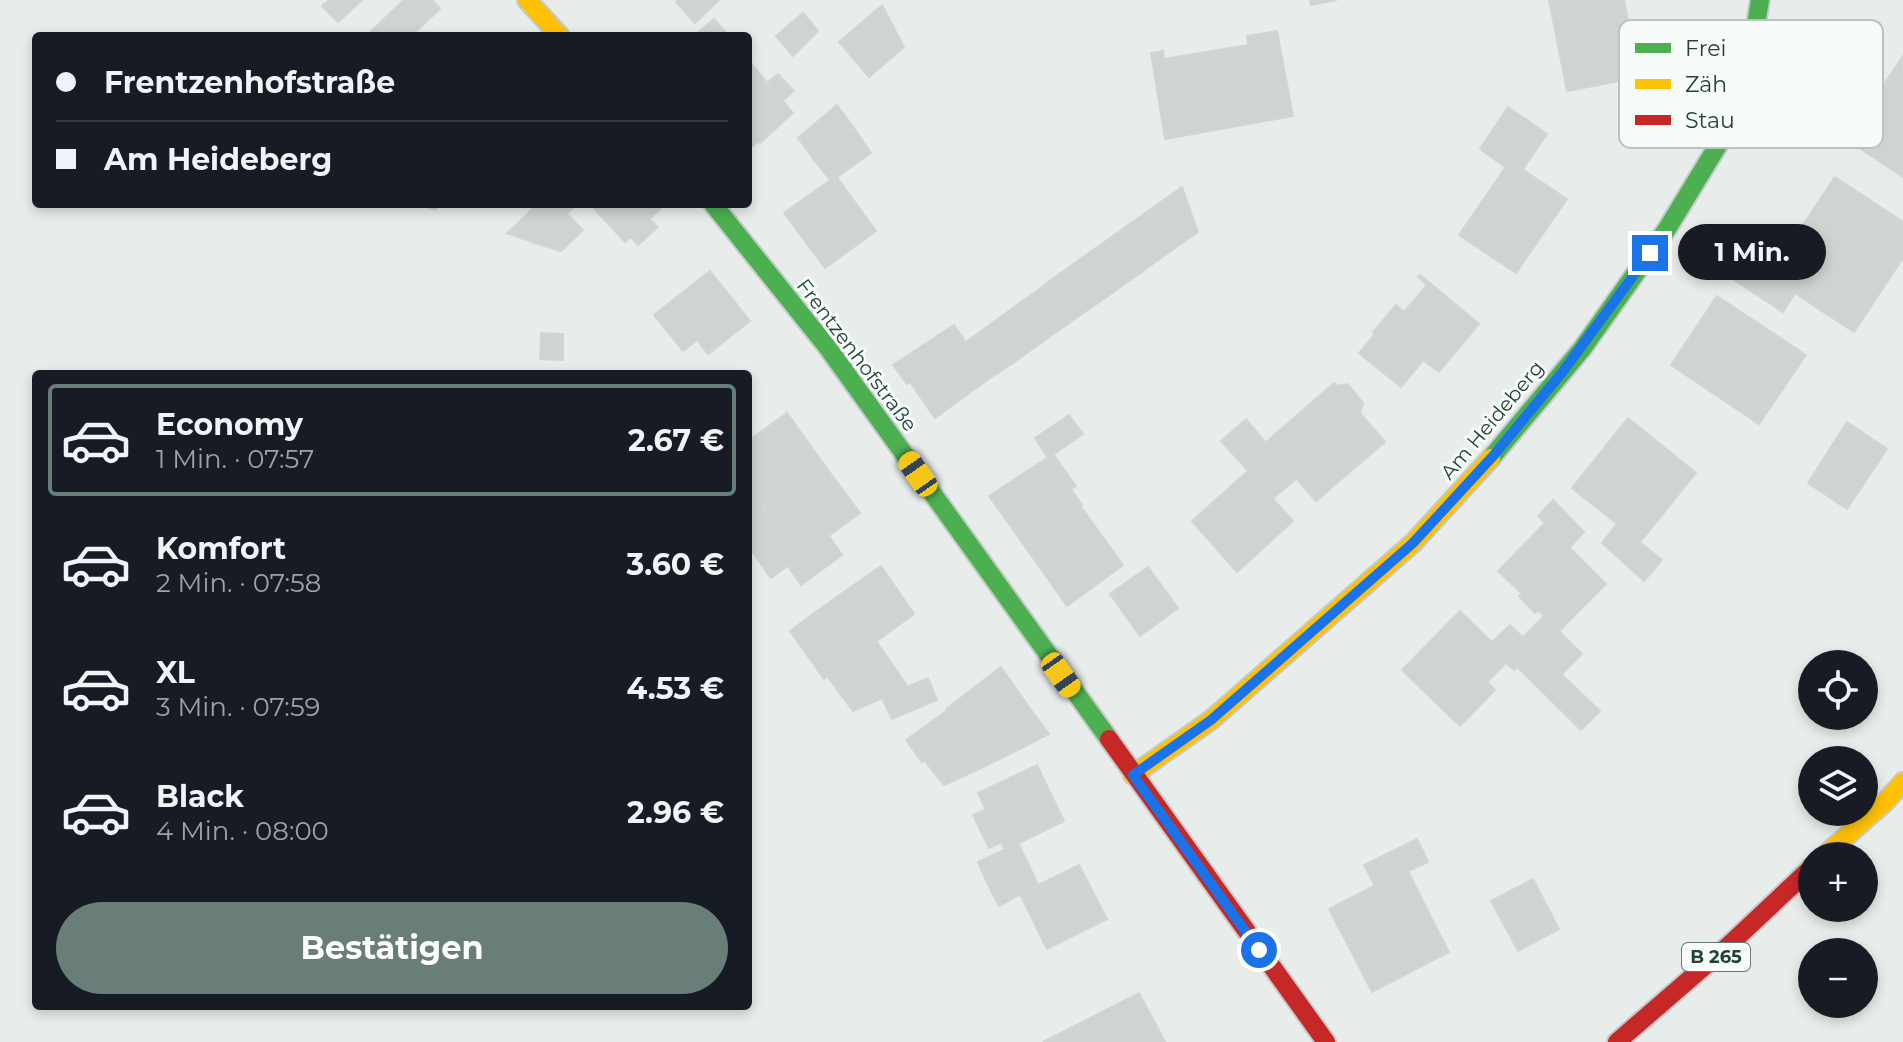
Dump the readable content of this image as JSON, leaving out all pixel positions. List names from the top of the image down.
{
  "streets": {
    "street": ["Frentzenhofstraße", "Am Heideberg", "B 265"]
  },
  "crossings": [
    ["Frentzenhofstraße", "Am Heideberg"]
  ],
  "legend": ["Frei", "Zäh", "Stau"],
  "page": {
    "banner": ["Frentzenhofstraße", "Am Heideberg"],
    "bubble": "1 Min.",
    "list": [
      {
        "name": "Economy",
        "note": "1 Min. · 07:57",
        "value": "2.67 €"
      },
      {
        "name": "Komfort",
        "note": "2 Min. · 07:58",
        "value": "3.60 €"
      },
      {
        "name": "XL",
        "note": "3 Min. · 07:59",
        "value": "4.53 €"
      },
      {
        "name": "Black",
        "note": "4 Min. · 08:00",
        "value": "2.96 €"
      }
    ],
    "map_buttons": ["+", "−"],
    "buttons": "Bestätigen"
  }
}
